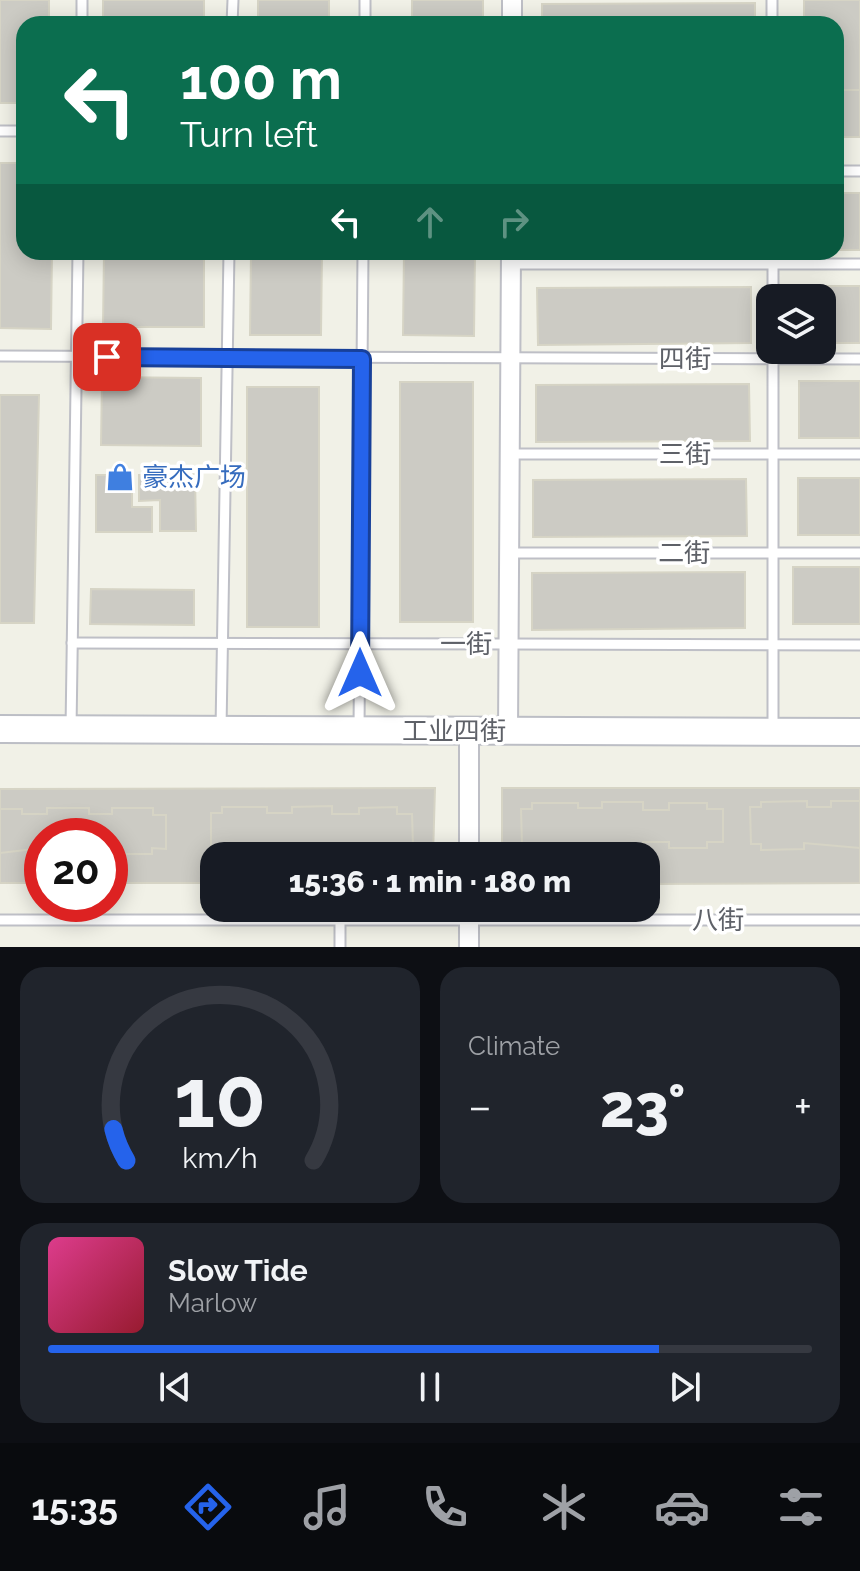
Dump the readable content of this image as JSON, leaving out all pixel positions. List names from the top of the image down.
{
  "streets": {
    "street": ["工业四街"],
    "lane": [
      "四街",
      "三街",
      "二街",
      "一街",
      "八街"
    ]
  },
  "places": {
    "shop": ["豪杰广场"]
  },
  "page": {
    "turn": ["100 m", "Turn left"],
    "limit": "20",
    "trip": "15:36 · 1 min · 180 m",
    "tile": "Climate",
    "heat": ["−", "23°", "+"],
    "song": ["Slow Tide", "Marlow"],
    "tabs": "15:35",
    "gauge": ["10", "km/h"]
  }
}
